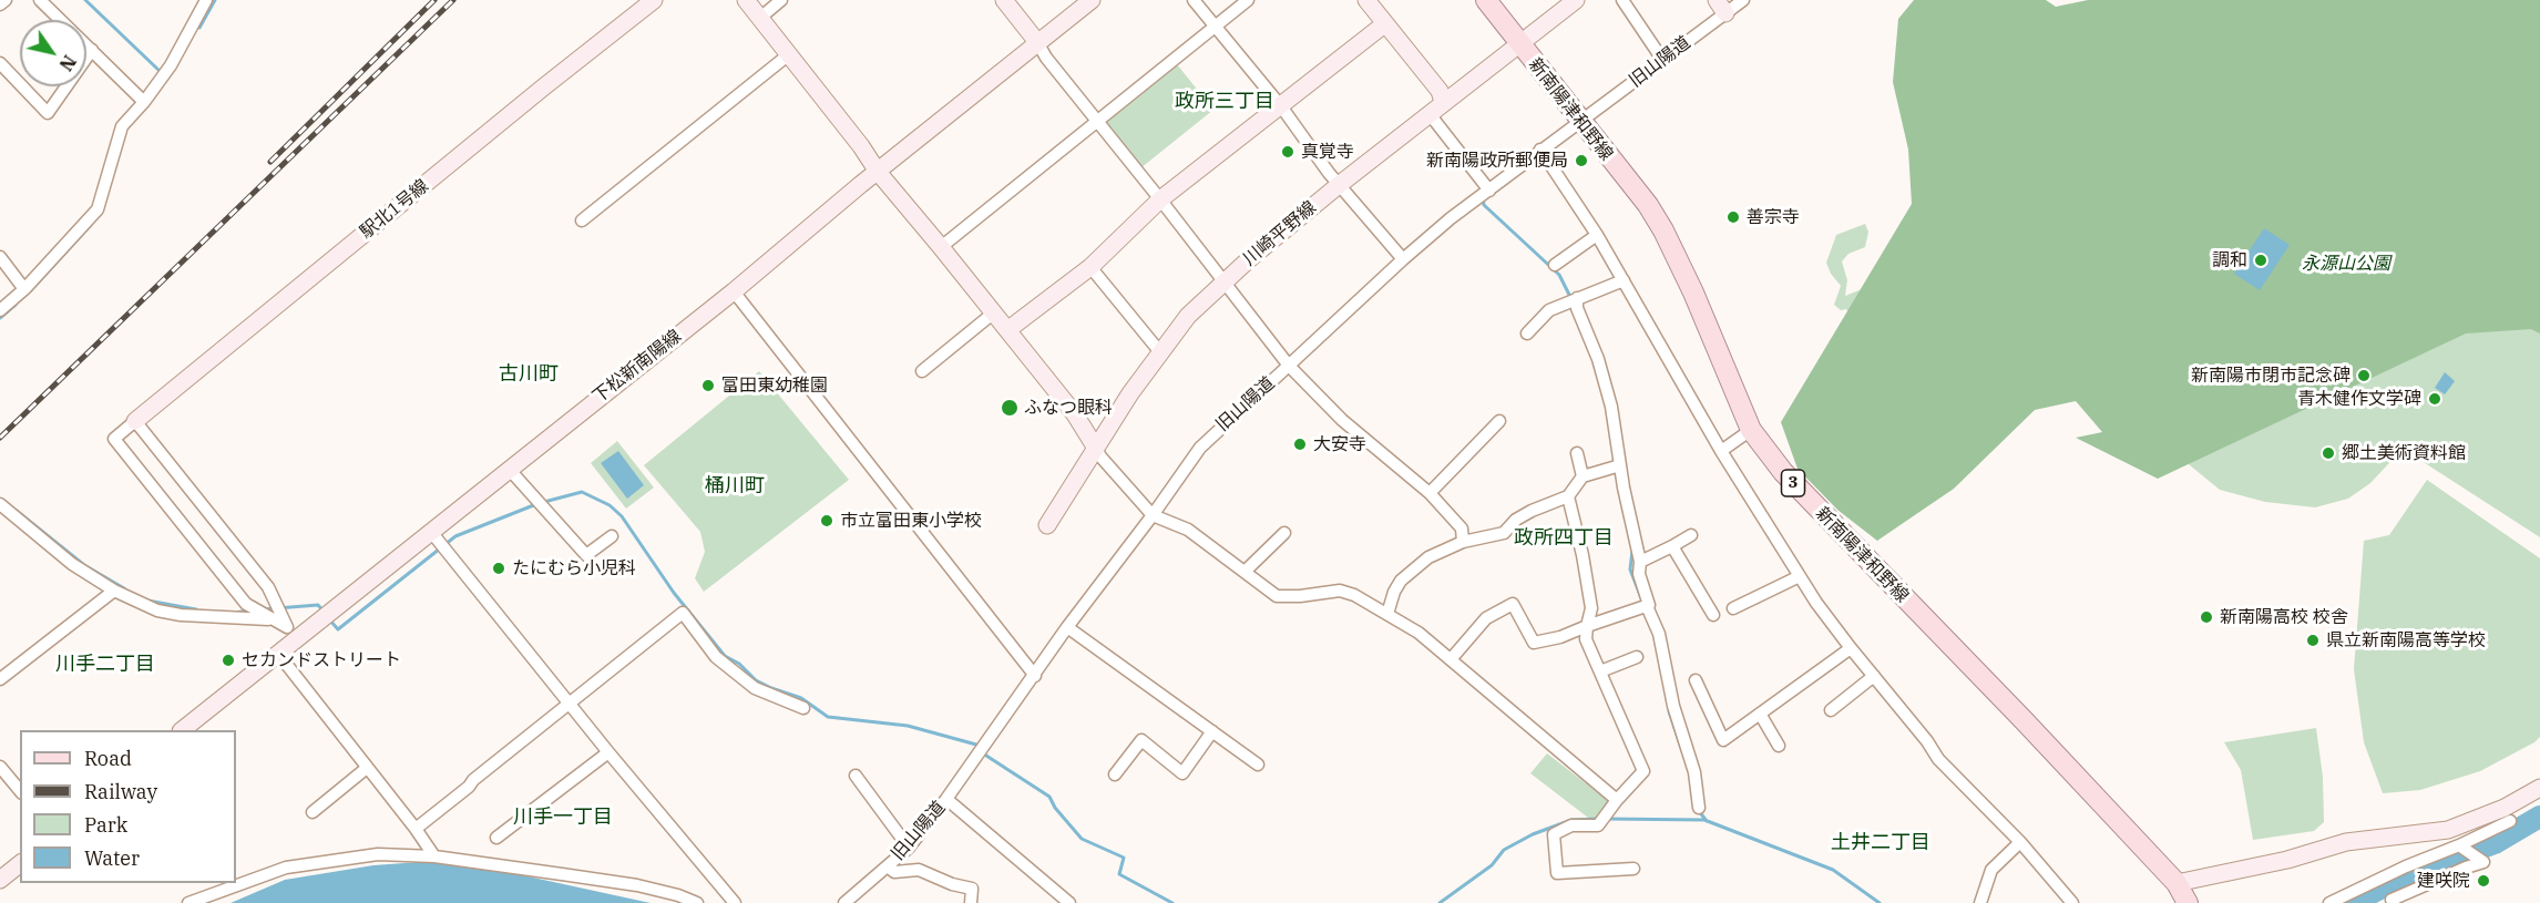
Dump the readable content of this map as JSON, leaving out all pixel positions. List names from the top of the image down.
{
  "streets": {
    "main road": ["新南陽津和野線", "3"],
    "street": [
      "旧山陽道",
      "駅北1号線",
      "川崎平野線",
      "下松新南陽線"
    ]
  },
  "crossings": [
    ["旧山陽道", "新南陽津和野線"],
    ["新南陽津和野線", "川崎平野線"]
  ],
  "districts": [
    "政所三丁目",
    "古川町",
    "桶川町",
    "政所四丁目",
    "川手二丁目",
    "川手一丁目",
    "土井二丁目"
  ],
  "parks": ["永源山公園"],
  "places": [
    "真覚寺",
    "新南陽政所郵便局",
    "善宗寺",
    "調和",
    "新南陽市閉市記念碑",
    "富田東幼稚園",
    "青木健作文学碑",
    "ふなつ眼科",
    "大安寺",
    "郷土美術資料館",
    "市立富田東小学校",
    "たにむら小児科",
    "新南陽高校 校舎",
    "県立新南陽高等学校",
    "セカンドストリート",
    "建咲院"
  ],
  "legend": [
    "Road",
    "Railway",
    "Park",
    "Water"
  ],
  "north": "bottom right"
}
